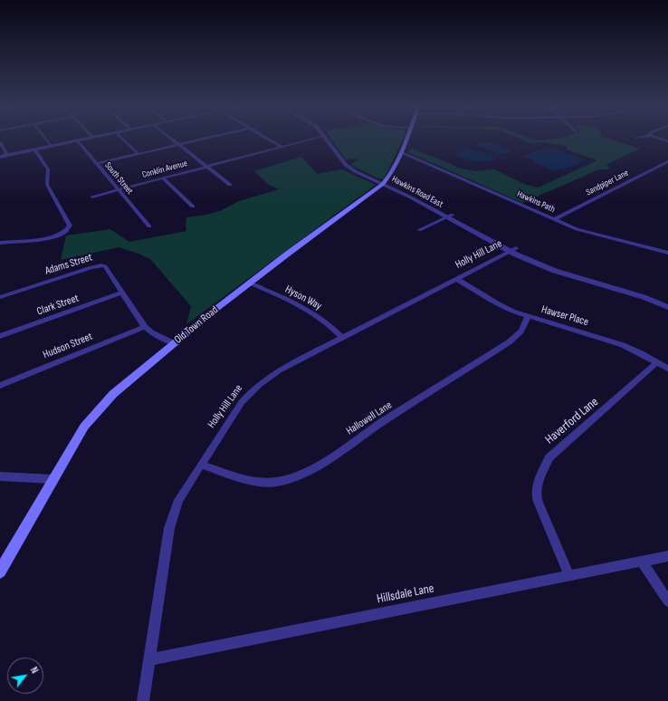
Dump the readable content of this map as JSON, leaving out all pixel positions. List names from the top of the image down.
{
  "streets": {
    "main road": ["Old Town Road"],
    "street": [
      "Conklin Avenue",
      "South Street",
      "Sandpiper Lane",
      "Hawkins Road East",
      "Hawkins Path",
      "Holly Hill Lane",
      "Adams Street",
      "Hyson Way",
      "Clark Street",
      "Hawser Place",
      "Hudson Street",
      "Hallowell Lane",
      "Haverford Lane",
      "Hillsdale Lane"
    ]
  },
  "crossings": [
    ["Conklin Avenue", "South Street"],
    ["Sandpiper Lane", "Hawkins Path"],
    ["Hawkins Road East", "Holly Hill Lane"],
    ["Hawkins Road East", "Old Town Road"],
    ["Hawkins Path", "Old Town Road"],
    ["Holly Hill Lane", "Hyson Way"],
    ["Holly Hill Lane", "Hawser Place"],
    ["Holly Hill Lane", "Hallowell Lane"],
    ["Holly Hill Lane", "Hillsdale Lane"],
    ["Adams Street", "Clark Street"],
    ["Adams Street", "Old Town Road"],
    ["Adams Street", "Hudson Street"],
    ["Hyson Way", "Old Town Road"],
    ["Hawser Place", "Hallowell Lane"],
    ["Hawser Place", "Haverford Lane"],
    ["Haverford Lane", "Hillsdale Lane"]
  ],
  "north": "top right"
}
